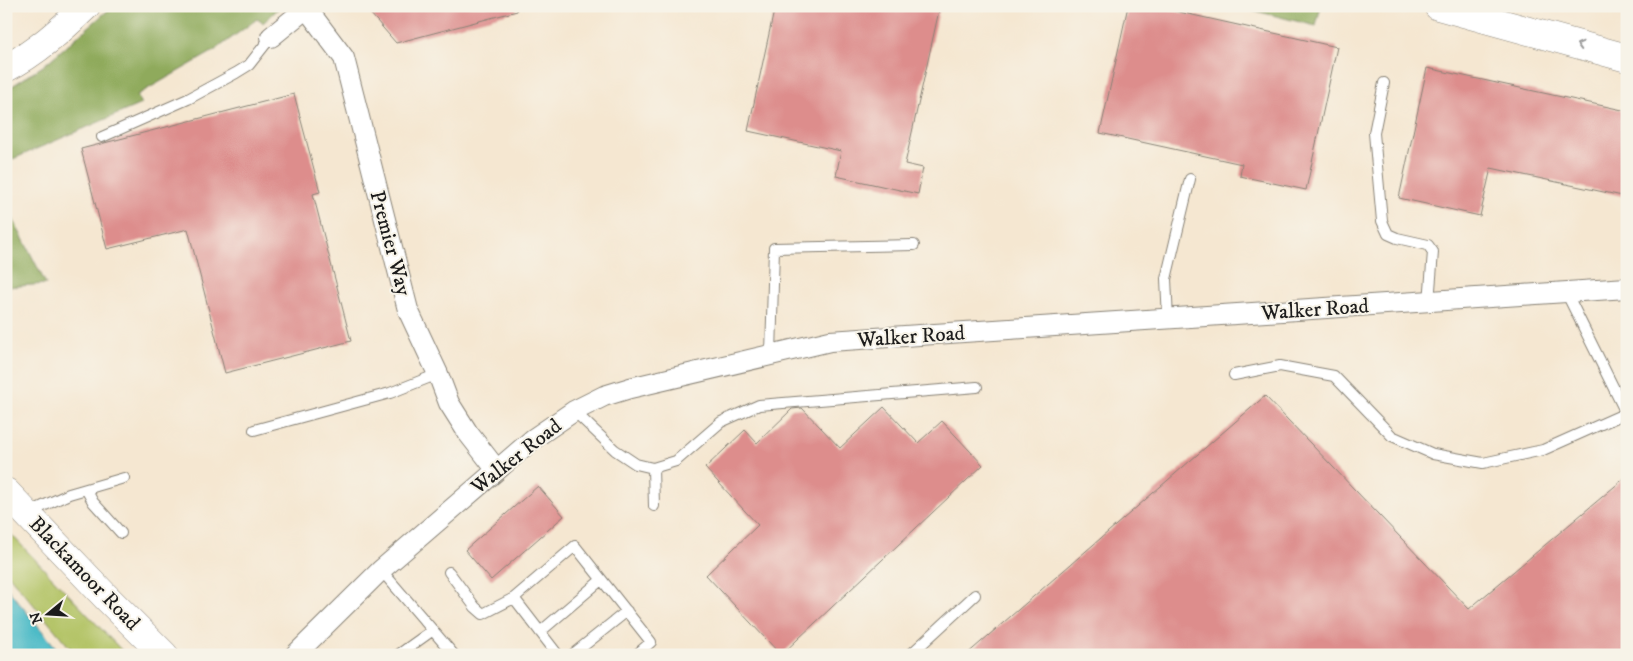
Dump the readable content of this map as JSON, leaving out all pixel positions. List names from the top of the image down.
{
  "streets": {
    "main road": ["Blackamoor Road"],
    "street": ["Premier Way", "Walker Road"]
  },
  "crossings": [
    ["Premier Way", "Walker Road"]
  ],
  "north": "left"
}
